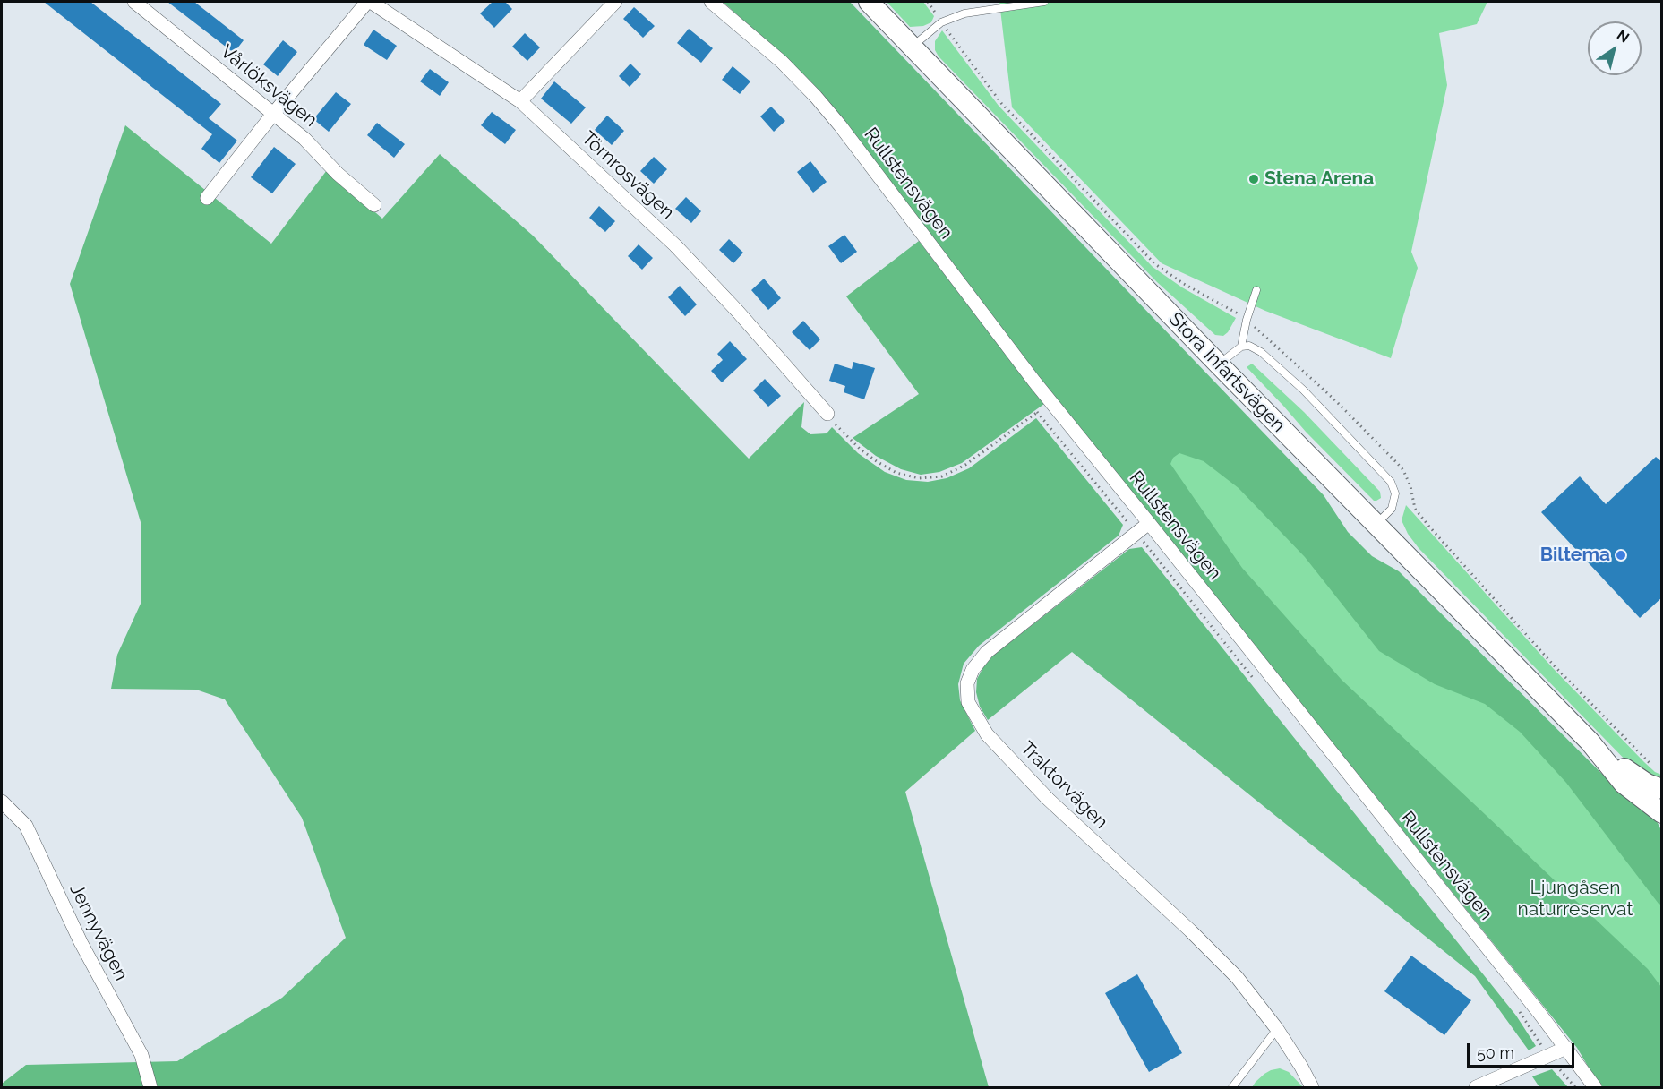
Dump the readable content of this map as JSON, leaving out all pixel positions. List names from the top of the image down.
{
  "streets": {
    "main road": ["Stora Infartsvägen"],
    "street": [
      "Vårlöksvägen",
      "Törnrosvägen",
      "Rullstensvägen",
      "Traktorvägen",
      "Jennyvägen"
    ]
  },
  "crossings": [
    ["Rullstensvägen", "Traktorvägen"]
  ],
  "parks": ["Ljungåsen naturreservat"],
  "places": ["Stena Arena", "Biltema"],
  "scale_bar": "50 m",
  "north": "top right"
}
